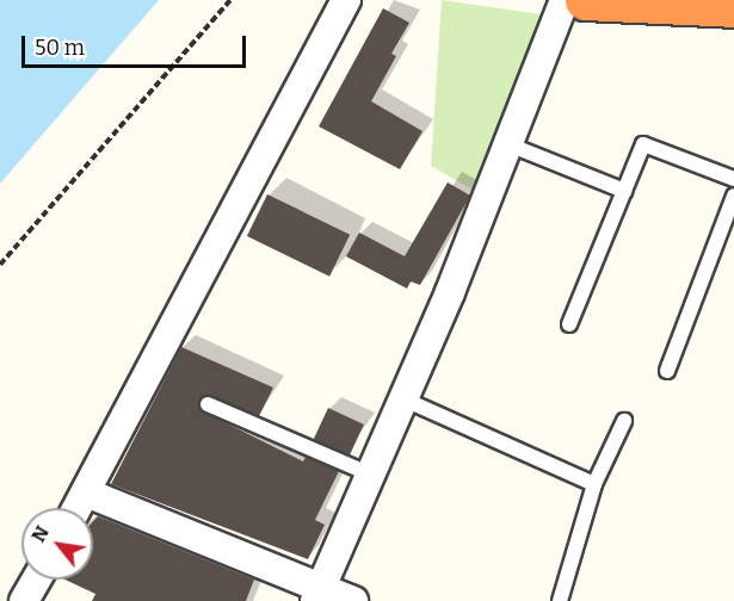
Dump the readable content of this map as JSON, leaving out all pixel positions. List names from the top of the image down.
{
  "scale_bar": "50 m",
  "north": "top left"
}
